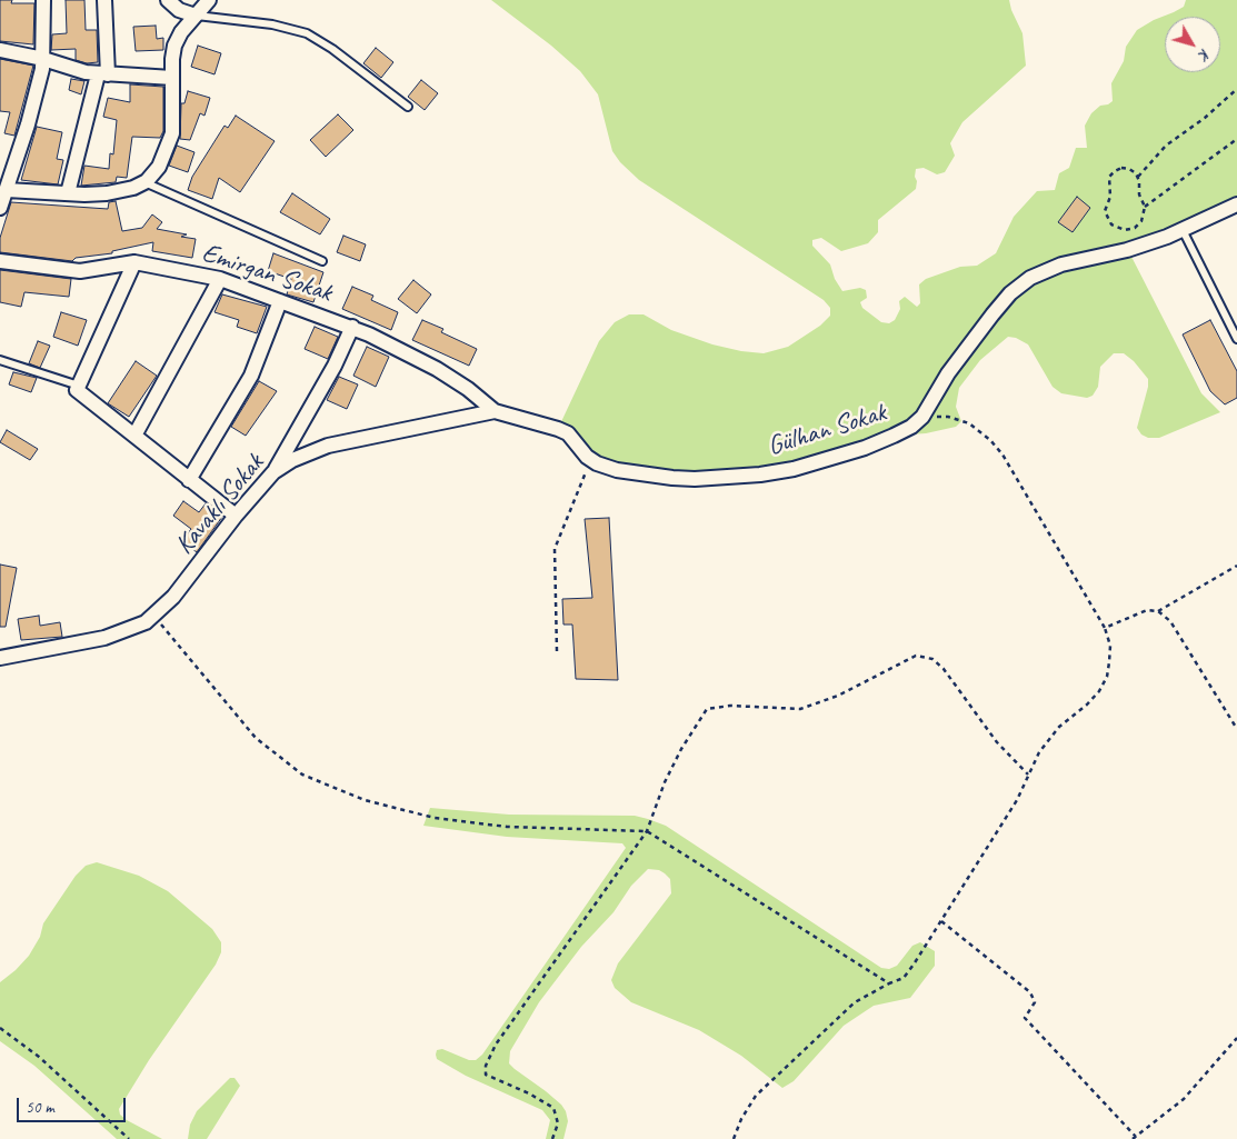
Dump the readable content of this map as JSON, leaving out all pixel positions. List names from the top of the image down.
{
  "streets": {
    "street": ["Emirgan Sokak", "Gülhan Sokak", "Kavaklı Sokak"]
  },
  "crossings": [
    ["Emirgan Sokak", "Gülhan Sokak"],
    ["Emirgan Sokak", "Kavaklı Sokak"],
    ["Gülhan Sokak", "Kavaklı Sokak"]
  ],
  "scale_bar": "50 m",
  "north": "bottom right"
}
